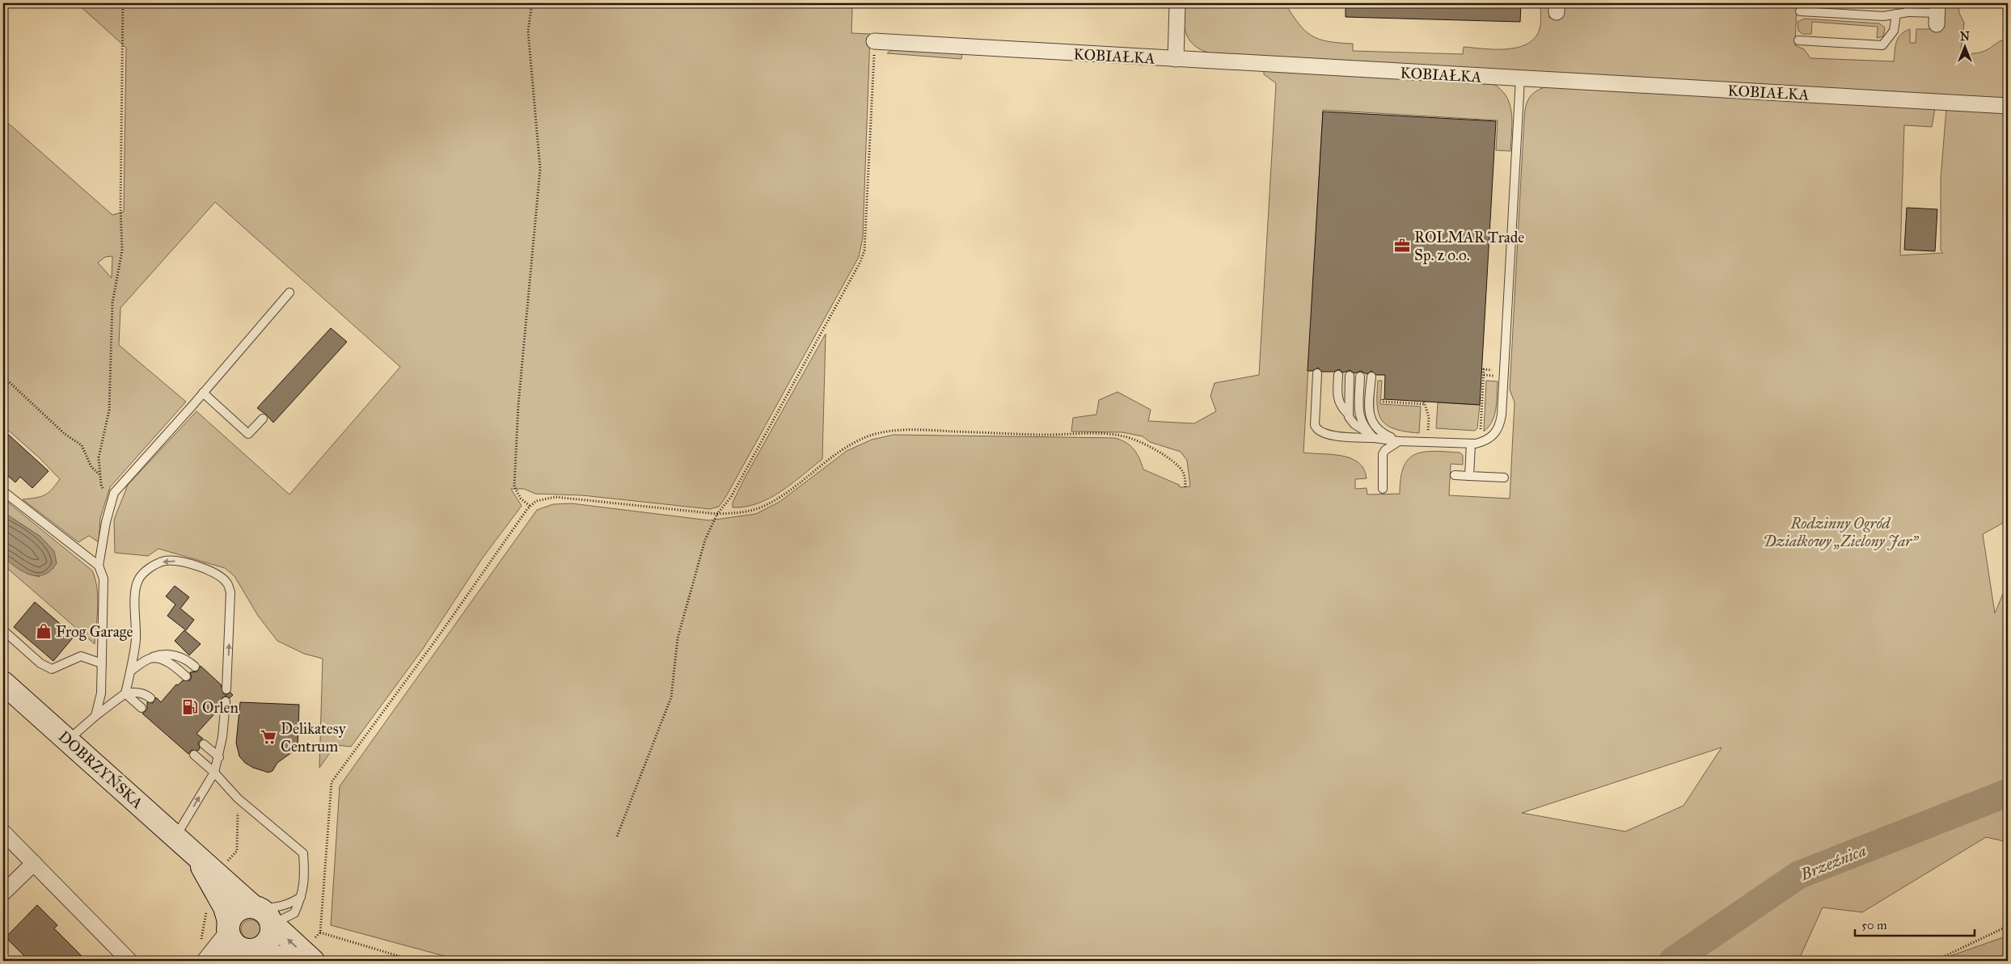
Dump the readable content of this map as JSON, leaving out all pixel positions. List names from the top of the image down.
{
  "streets": {
    "main road": ["DOBRZYŃSKA"],
    "street": ["KOBIAŁKA"]
  },
  "water": ["Brzeźnica"],
  "parks": ["Rodzinny Ogród Działkowy „Zielony Jar”"],
  "places": {
    "office": ["ROLMAR Trade Sp. z o.o."],
    "shop": ["Frog Garage"],
    "fuel station": ["Orlen"],
    "supermarket": ["Delikatesy Centrum"]
  },
  "scale_bar": "50 m",
  "north": "top"
}
